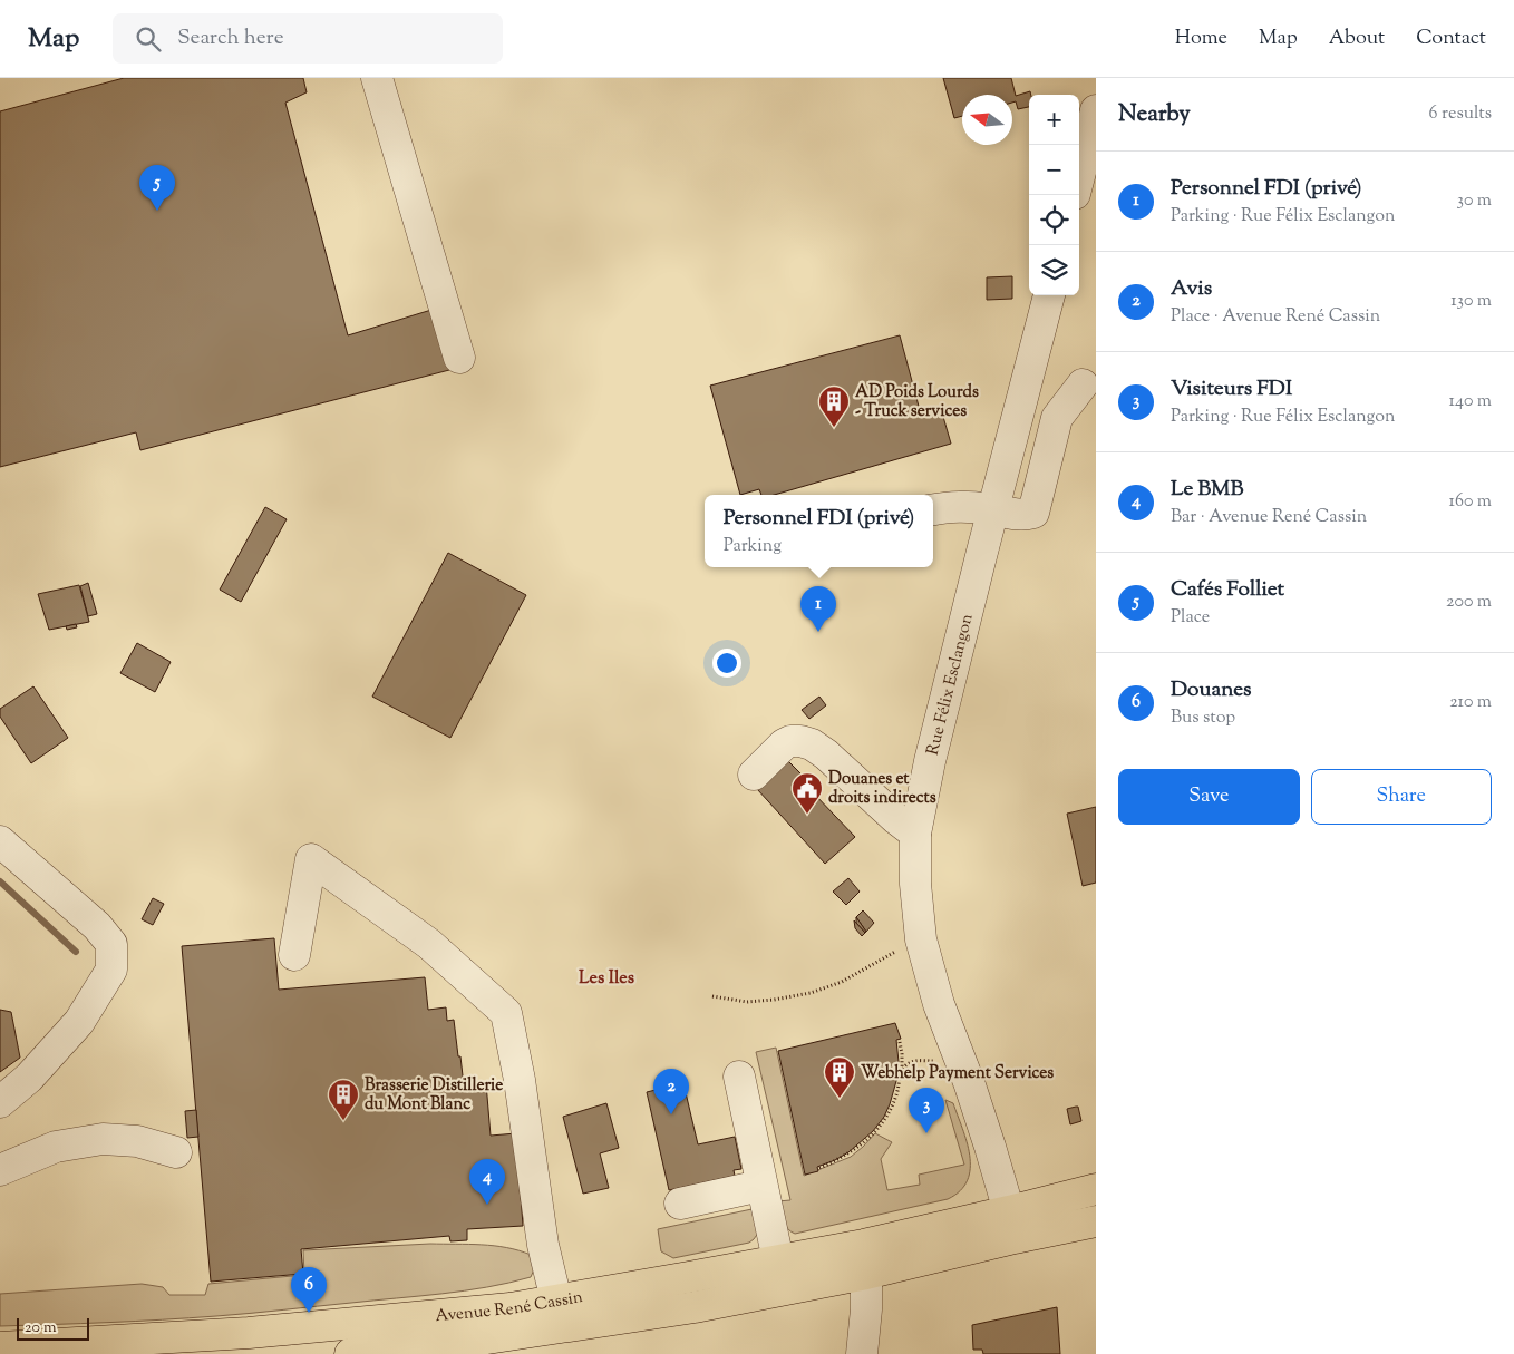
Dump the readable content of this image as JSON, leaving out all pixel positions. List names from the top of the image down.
{
  "streets": {
    "main road": ["Avenue René Cassin"],
    "street": ["Rue Félix Esclangon"]
  },
  "crossings": [
    ["Rue Félix Esclangon", "Avenue René Cassin"]
  ],
  "districts": ["Les Iles"],
  "places": {
    "building": ["AD Poids Lourds - Truck services", "Webhelp Payment Services", "Brasserie Distillerie du Mont Blanc"],
    "public building": ["Douanes et droits indirects"]
  },
  "scale_bar": "20 m",
  "north": "left",
  "page": {
    "header": "Map",
    "search": "Search here",
    "nav": [
      "Home",
      "Map",
      "About",
      "Contact"
    ],
    "heading": ["Nearby", "6 results"],
    "map_buttons": ["+", "−"],
    "list": [
      {
        "mark": "1",
        "name": "Personnel FDI (privé)",
        "note": "Parking · Rue Félix Esclangon",
        "value": "30 m"
      },
      {
        "mark": "2",
        "name": "Avis",
        "note": "Place · Avenue René Cassin",
        "value": "130 m"
      },
      {
        "mark": "3",
        "name": "Visiteurs FDI",
        "note": "Parking · Rue Félix Esclangon",
        "value": "140 m"
      },
      {
        "mark": "4",
        "name": "Le BMB",
        "note": "Bar · Avenue René Cassin",
        "value": "160 m"
      },
      {
        "mark": "5",
        "name": "Cafés Folliet",
        "note": "Place",
        "value": "200 m"
      },
      {
        "mark": "6",
        "name": "Douanes",
        "note": "Bus stop",
        "value": "210 m"
      }
    ],
    "pins": [
      "5",
      "1",
      "2",
      "3",
      "4",
      "6"
    ],
    "popup": ["Personnel FDI (privé)", "Parking"],
    "buttons": ["Save", "Share"],
    "scale": "20 m"
  }
}
